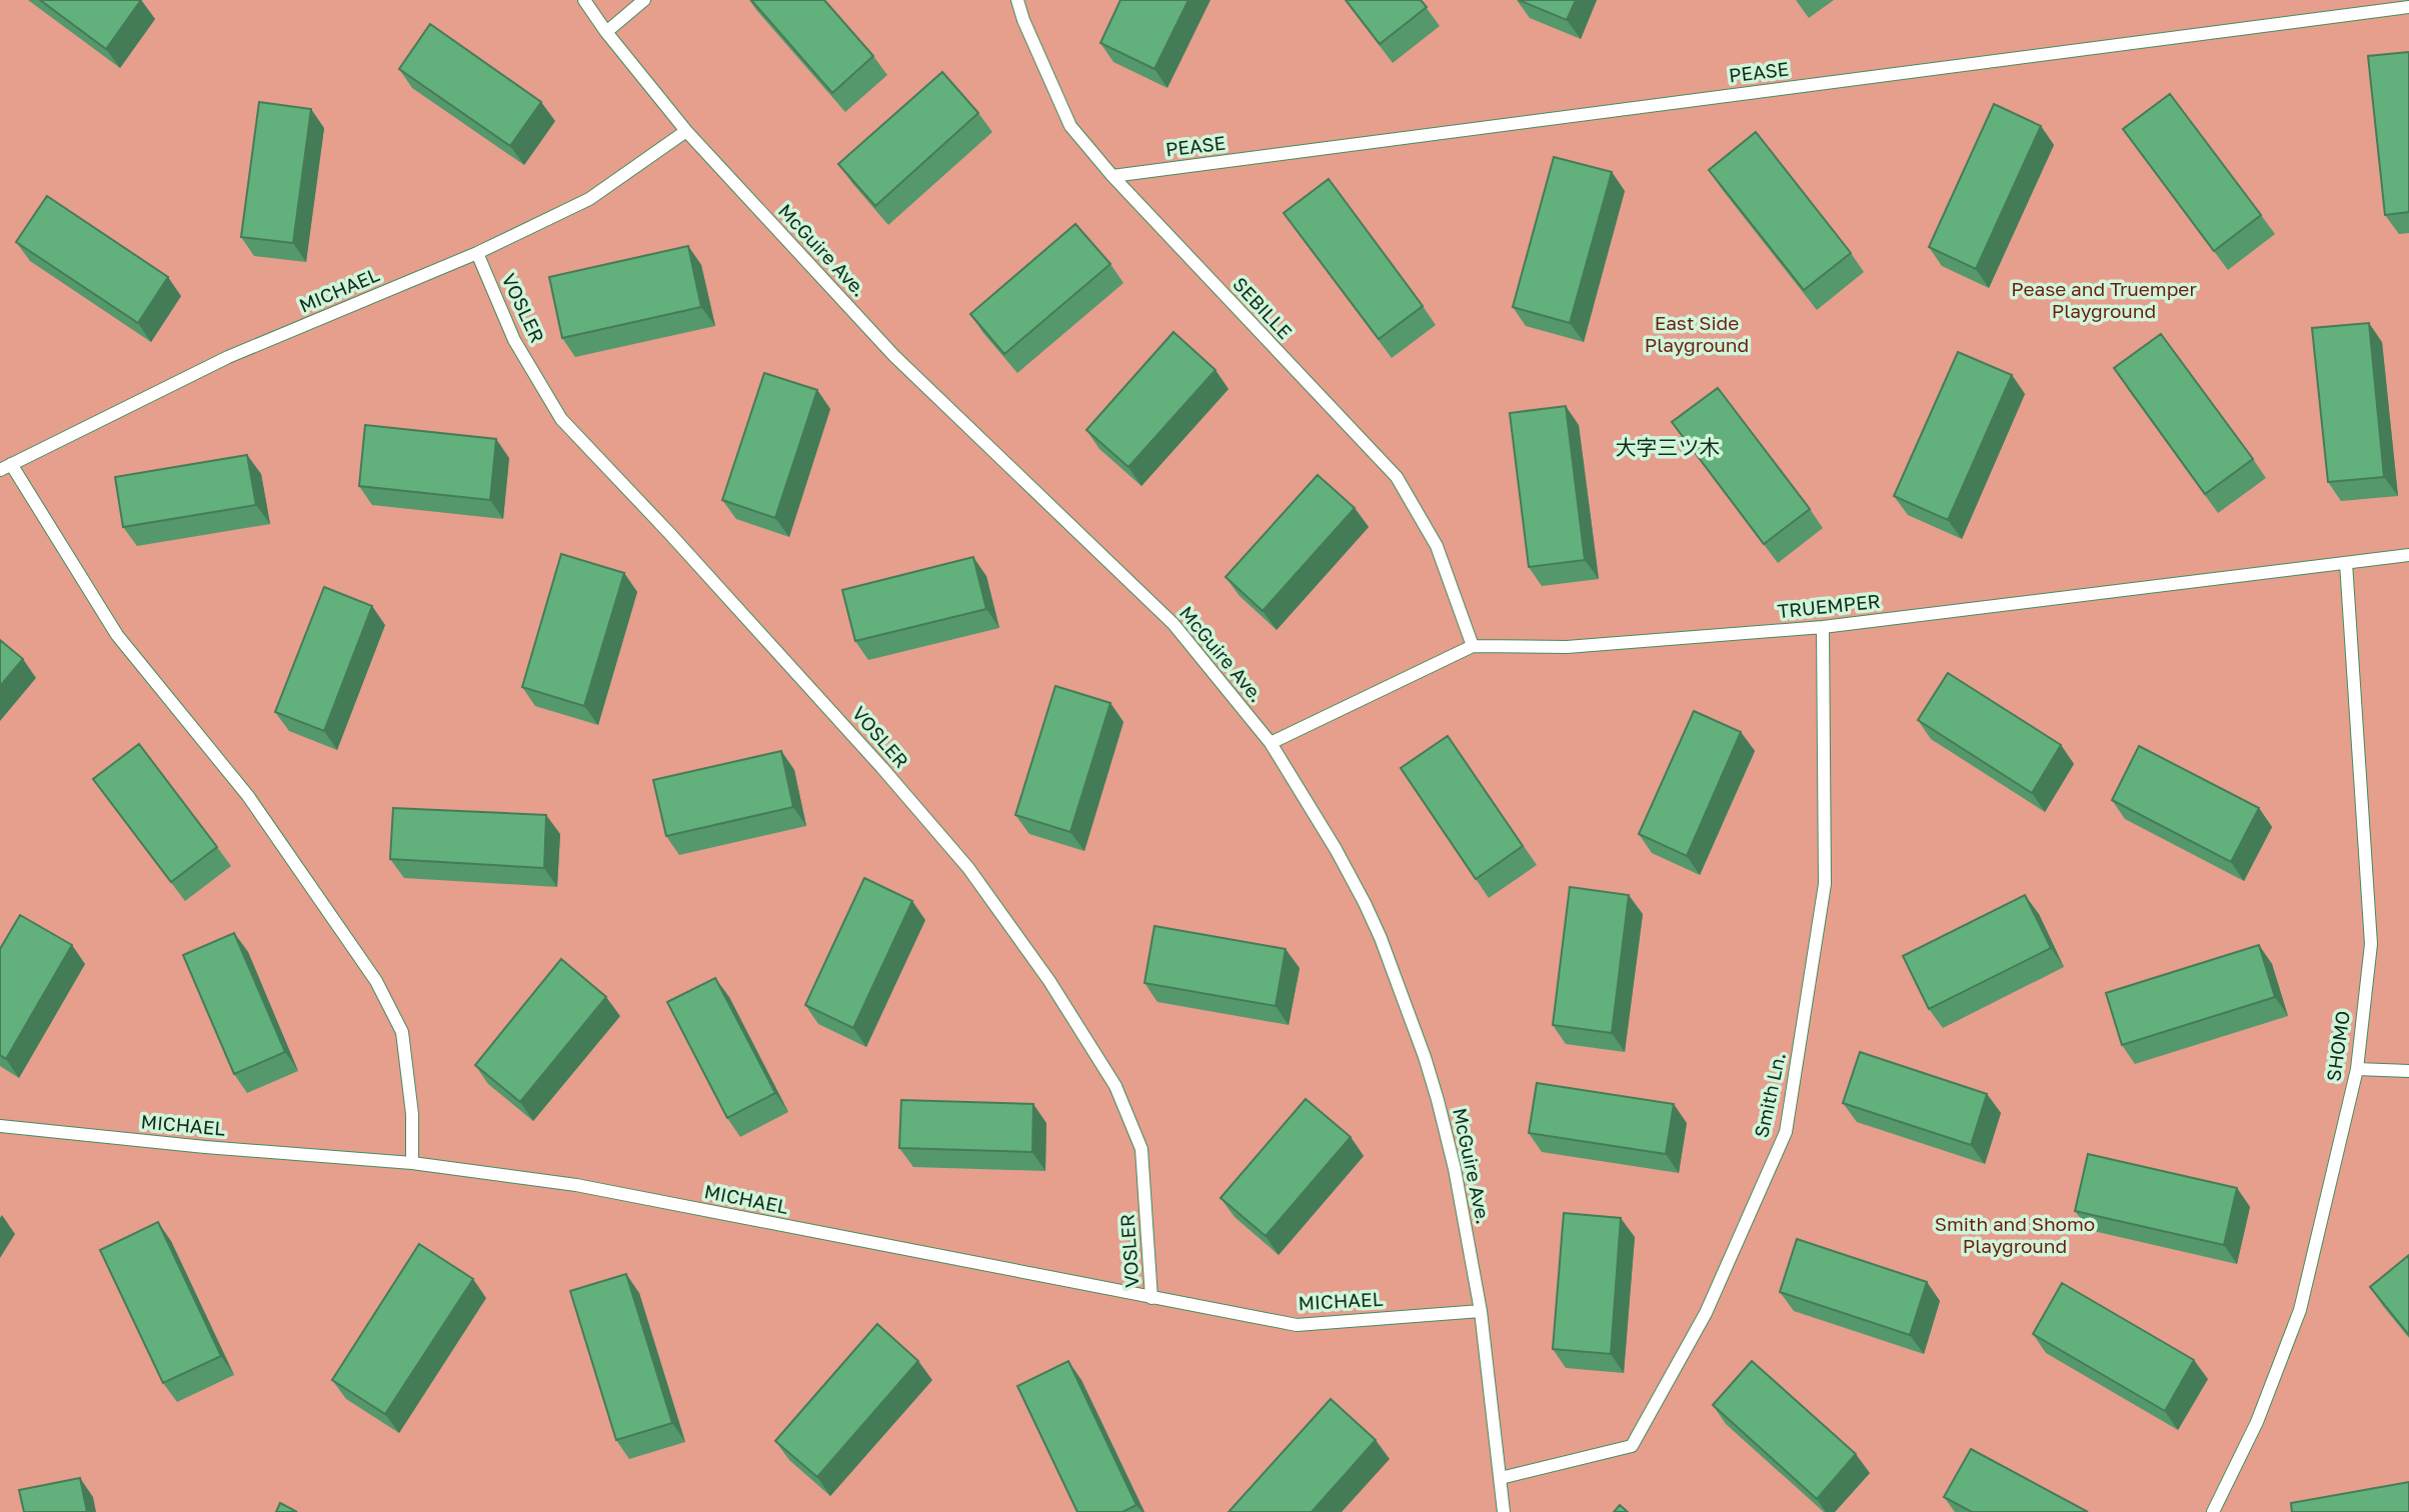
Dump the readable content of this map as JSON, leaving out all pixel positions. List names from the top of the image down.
{
  "streets": {
    "lane": [
      "PEASE",
      "McGuire Ave.",
      "MICHAEL",
      "VOSLER",
      "SEBILLE",
      "TRUEMPER",
      "SHOMO",
      "Smith Ln."
    ]
  },
  "crossings": [
    ["PEASE", "SEBILLE"],
    ["McGuire Ave.", "MICHAEL"],
    ["McGuire Ave.", "TRUEMPER"],
    ["McGuire Ave.", "Smith Ln."],
    ["MICHAEL", "VOSLER"],
    ["SEBILLE", "TRUEMPER"],
    ["TRUEMPER", "SHOMO"],
    ["TRUEMPER", "Smith Ln."]
  ],
  "districts": ["大字三ツ木"],
  "parks": ["Pease and Truemper Playground", "East Side Playground", "Smith and Shomo Playground"]
}
